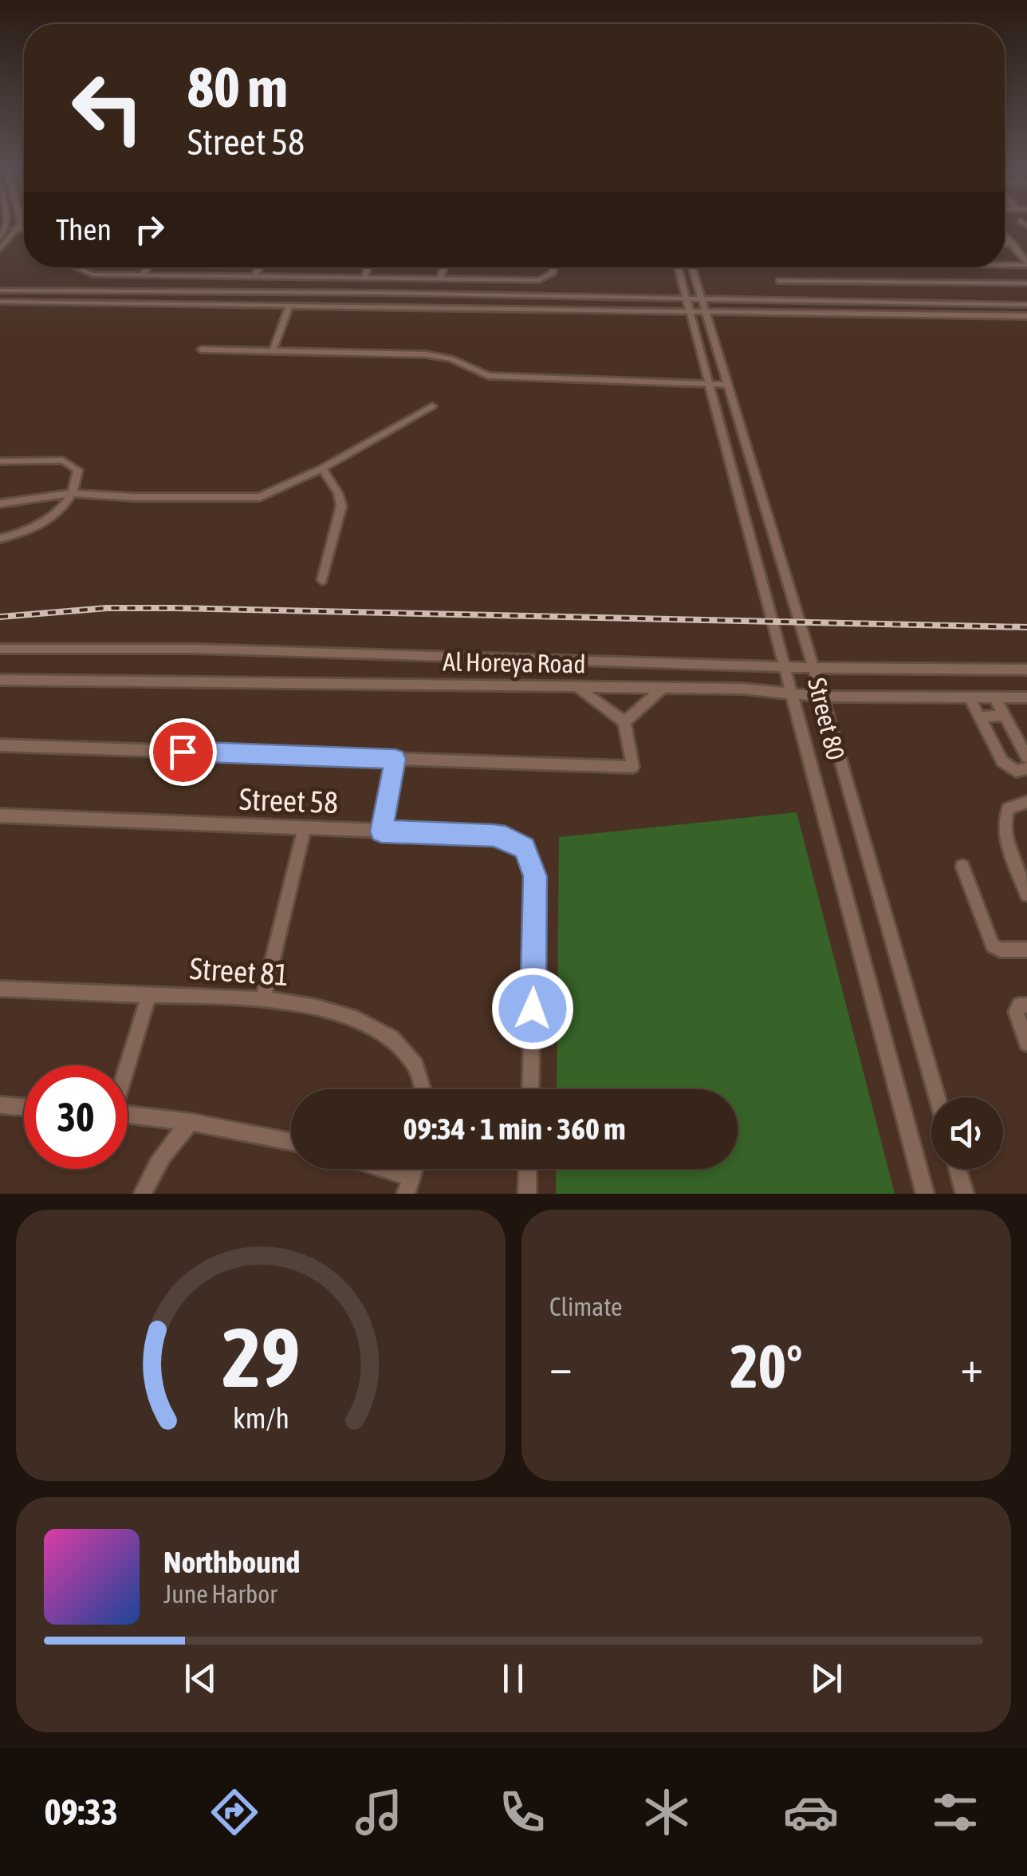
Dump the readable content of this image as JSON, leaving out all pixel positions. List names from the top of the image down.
{
  "streets": {
    "street": [
      "Al Horeya Road",
      "Street 80",
      "Street 58",
      "Street 81"
    ]
  },
  "crossings": [
    ["Al Horeya Road", "Street 80"]
  ],
  "page": {
    "turn": ["80 m", "Street 58"],
    "then": "Then",
    "limit": "30",
    "trip": "09:34 · 1 min · 360 m",
    "tile": "Climate",
    "heat": ["−", "20°", "+"],
    "song": ["Northbound", "June Harbor"],
    "tabs": "09:33",
    "gauge": ["29", "km/h"]
  }
}
